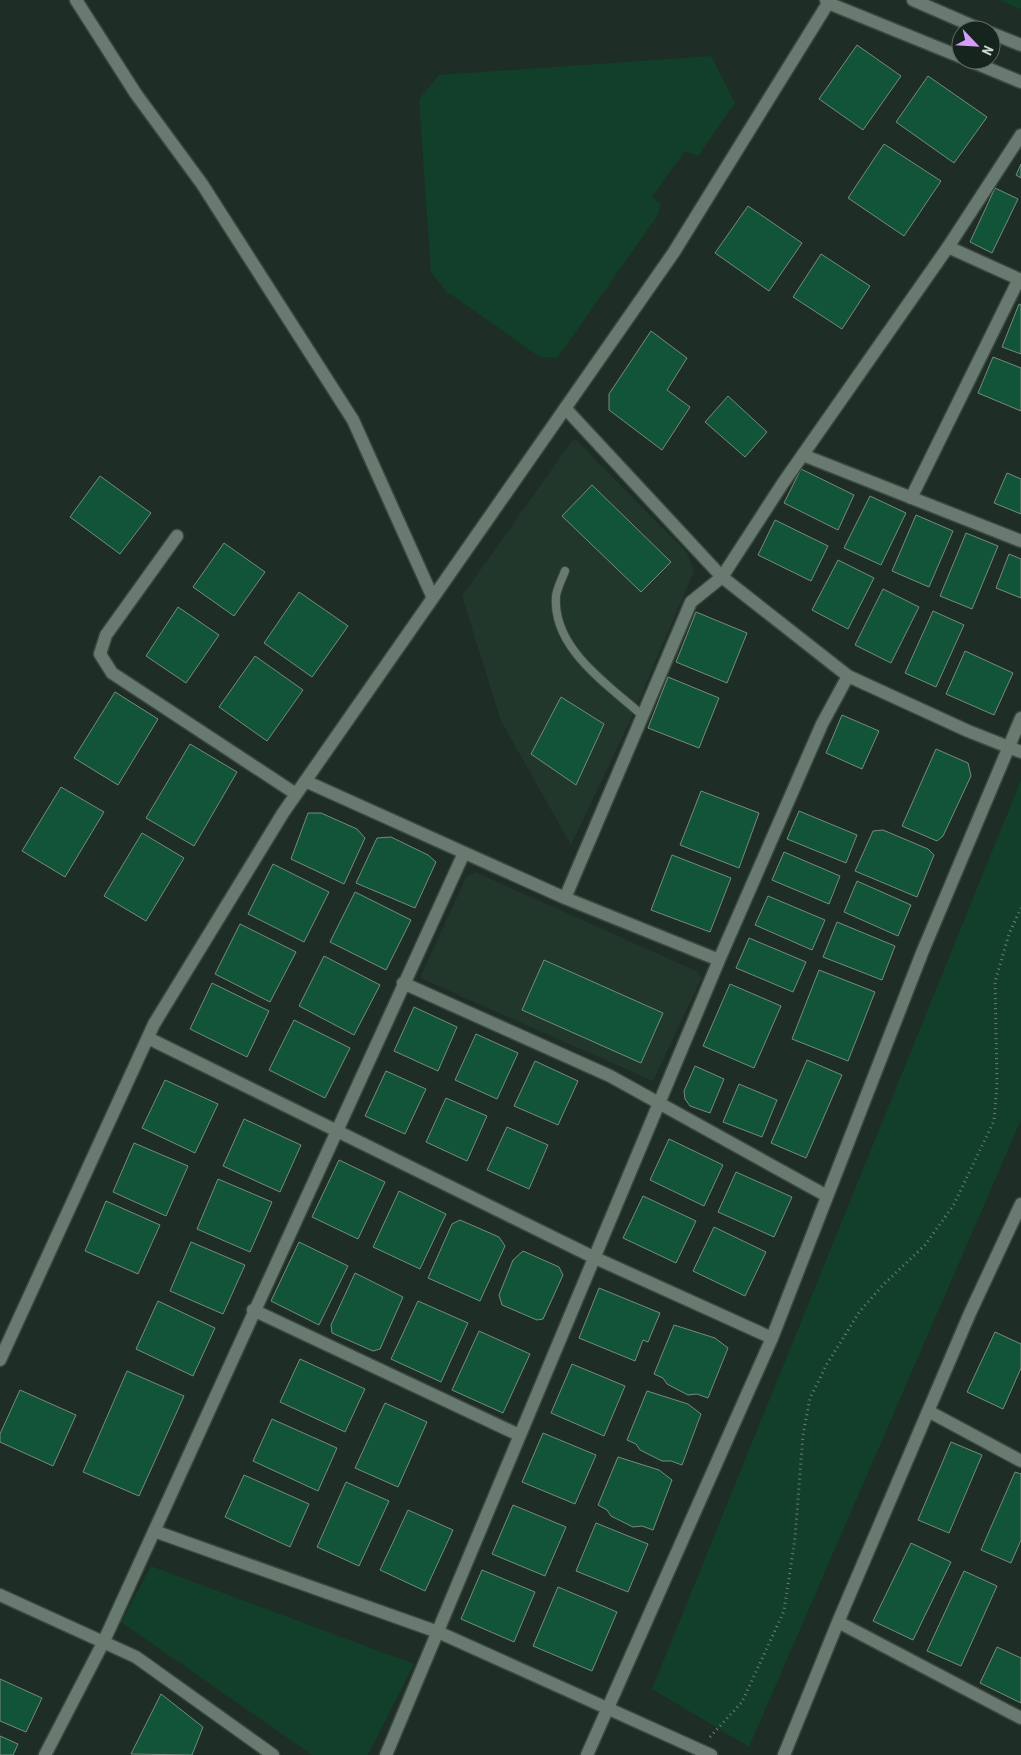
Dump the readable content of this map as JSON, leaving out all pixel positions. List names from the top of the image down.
{
  "north": "bottom right"
}
